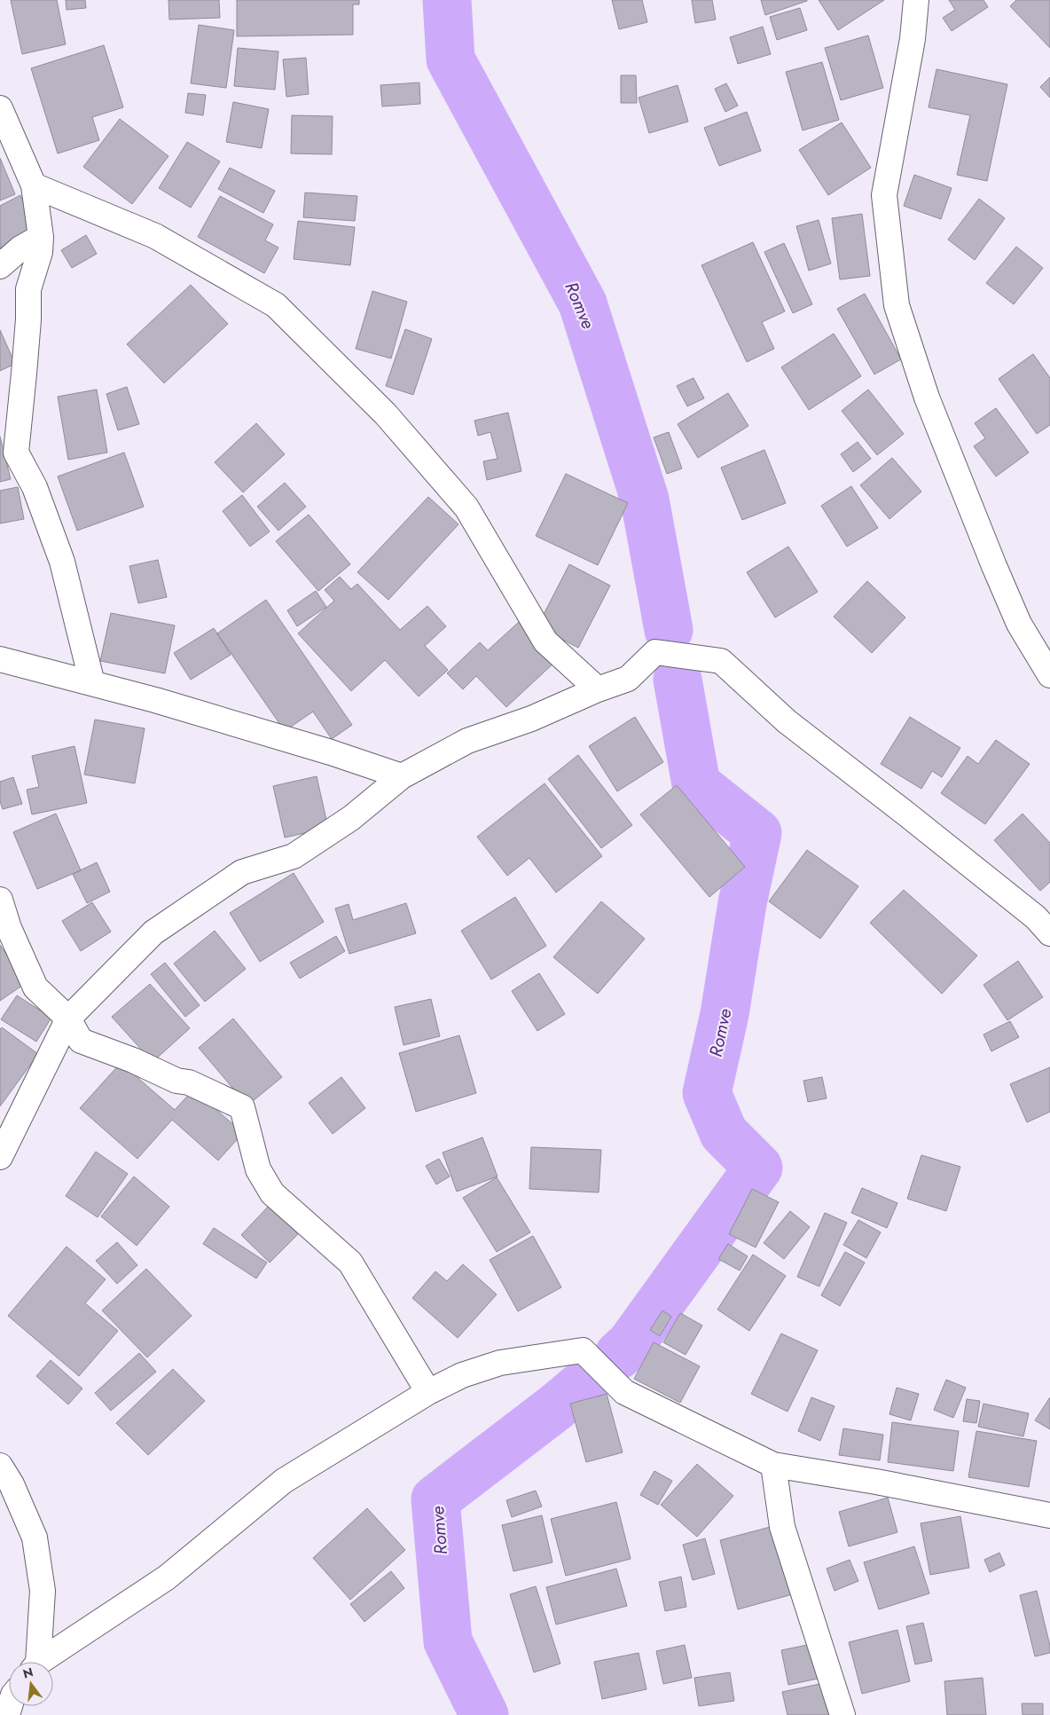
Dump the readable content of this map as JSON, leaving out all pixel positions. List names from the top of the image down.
{
  "water": ["Romve"],
  "north": "top"
}
